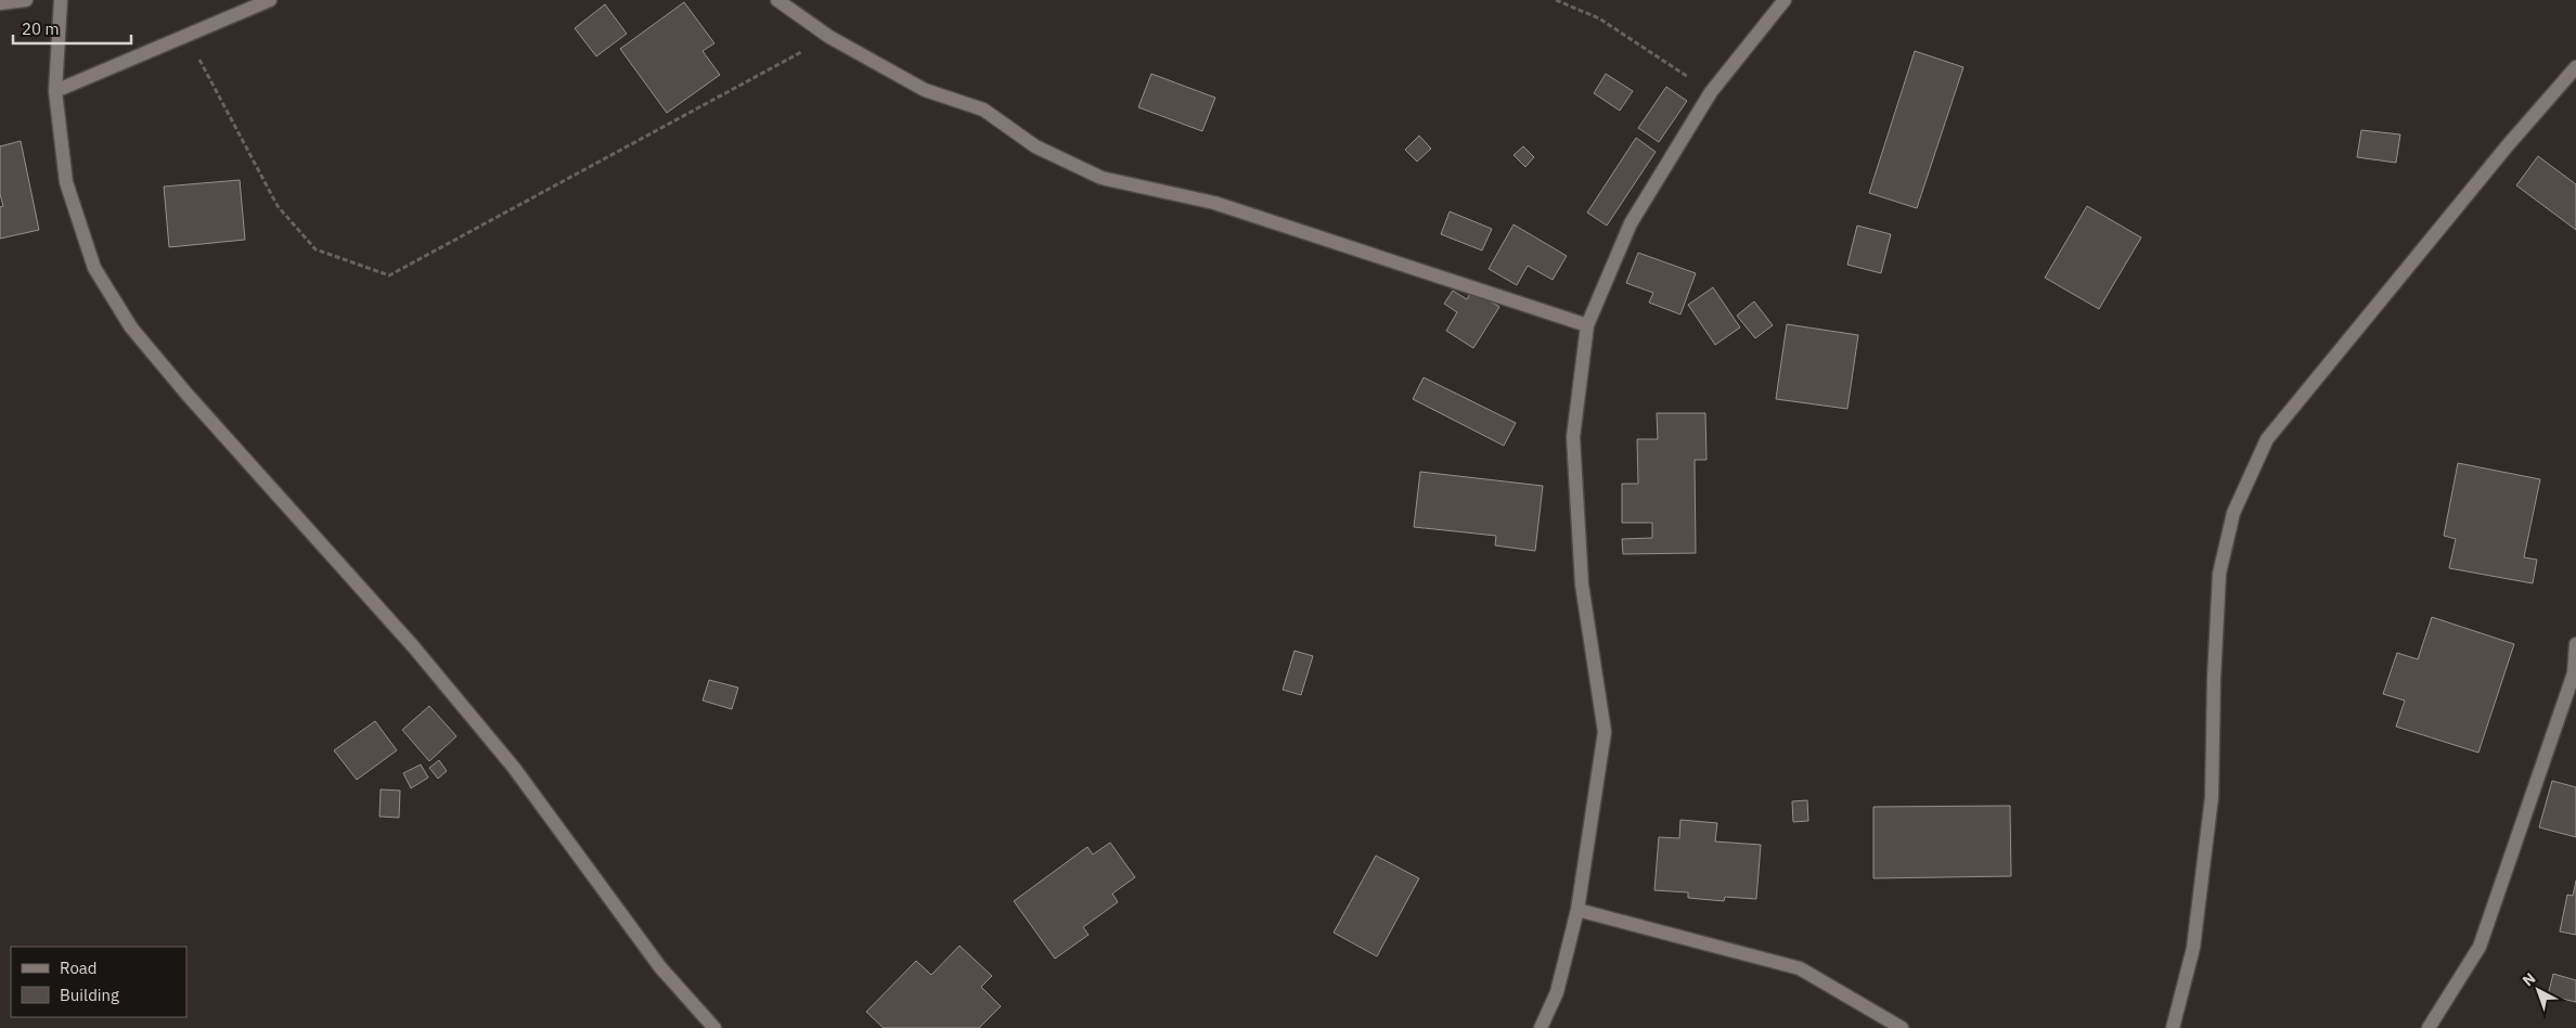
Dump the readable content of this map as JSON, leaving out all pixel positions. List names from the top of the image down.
{
  "legend": ["Road", "Building"],
  "scale_bar": "20 m",
  "north": "top left"
}
